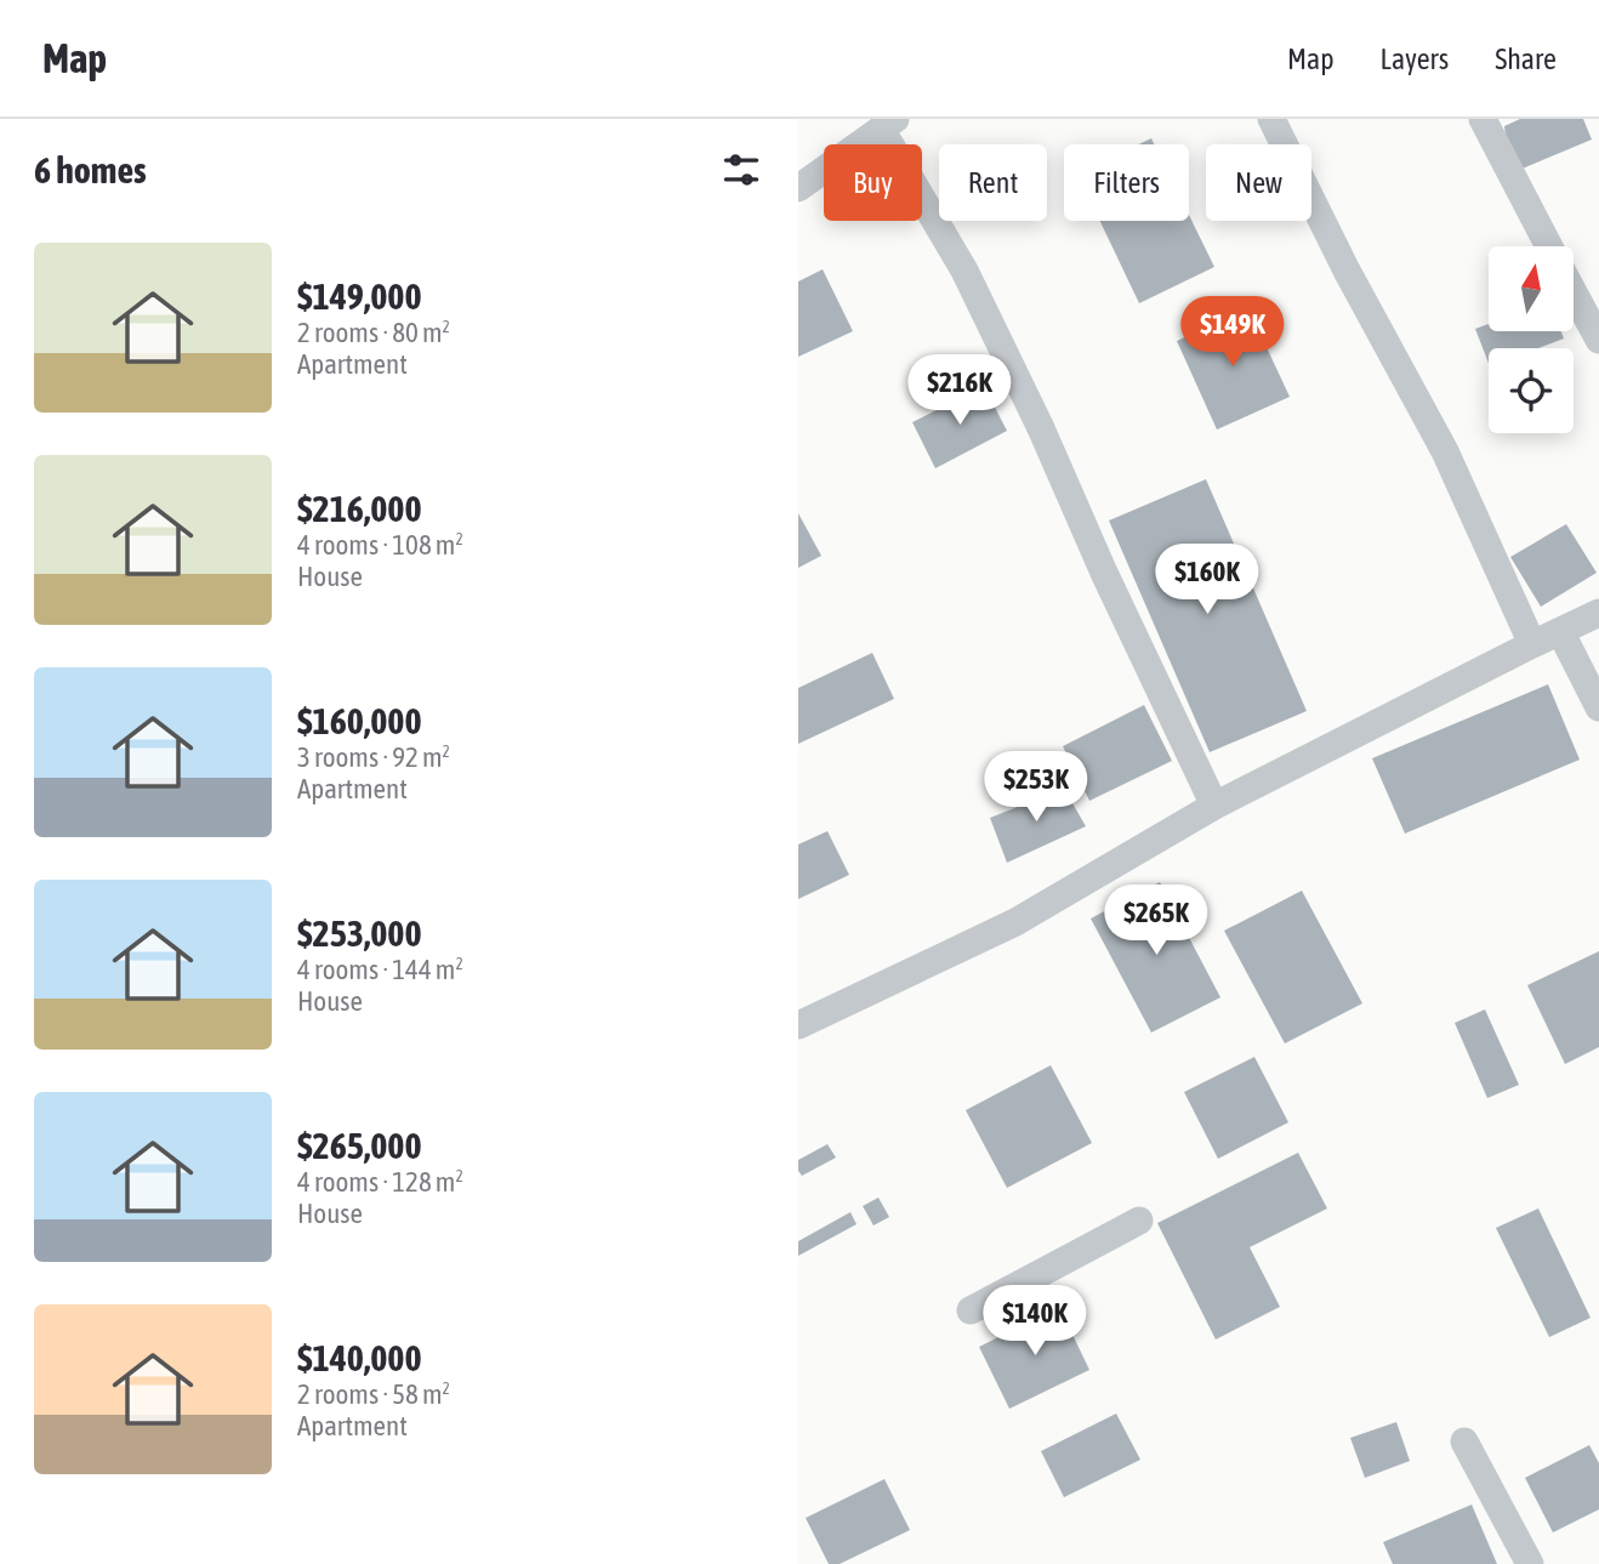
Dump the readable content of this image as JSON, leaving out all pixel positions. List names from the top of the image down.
{
  "north": "top",
  "page": {
    "header": "Map",
    "nav": ["Map", "Layers", "Share"],
    "heading": "6 homes",
    "chip": [
      "Buy",
      "Rent",
      "Filters",
      "New"
    ],
    "list": [
      {
        "name": "$149,000",
        "note": "2 rooms · 80 m² · Apartment"
      },
      {
        "name": "$216,000",
        "note": "4 rooms · 108 m² · House"
      },
      {
        "name": "$160,000",
        "note": "3 rooms · 92 m² · Apartment"
      },
      {
        "name": "$253,000",
        "note": "4 rooms · 144 m² · House"
      },
      {
        "name": "$265,000",
        "note": "4 rooms · 128 m² · House"
      },
      {
        "name": "$140,000",
        "note": "2 rooms · 58 m² · Apartment"
      }
    ],
    "price": [
      "$149K",
      "$216K",
      "$160K",
      "$253K",
      "$265K",
      "$140K"
    ]
  }
}
